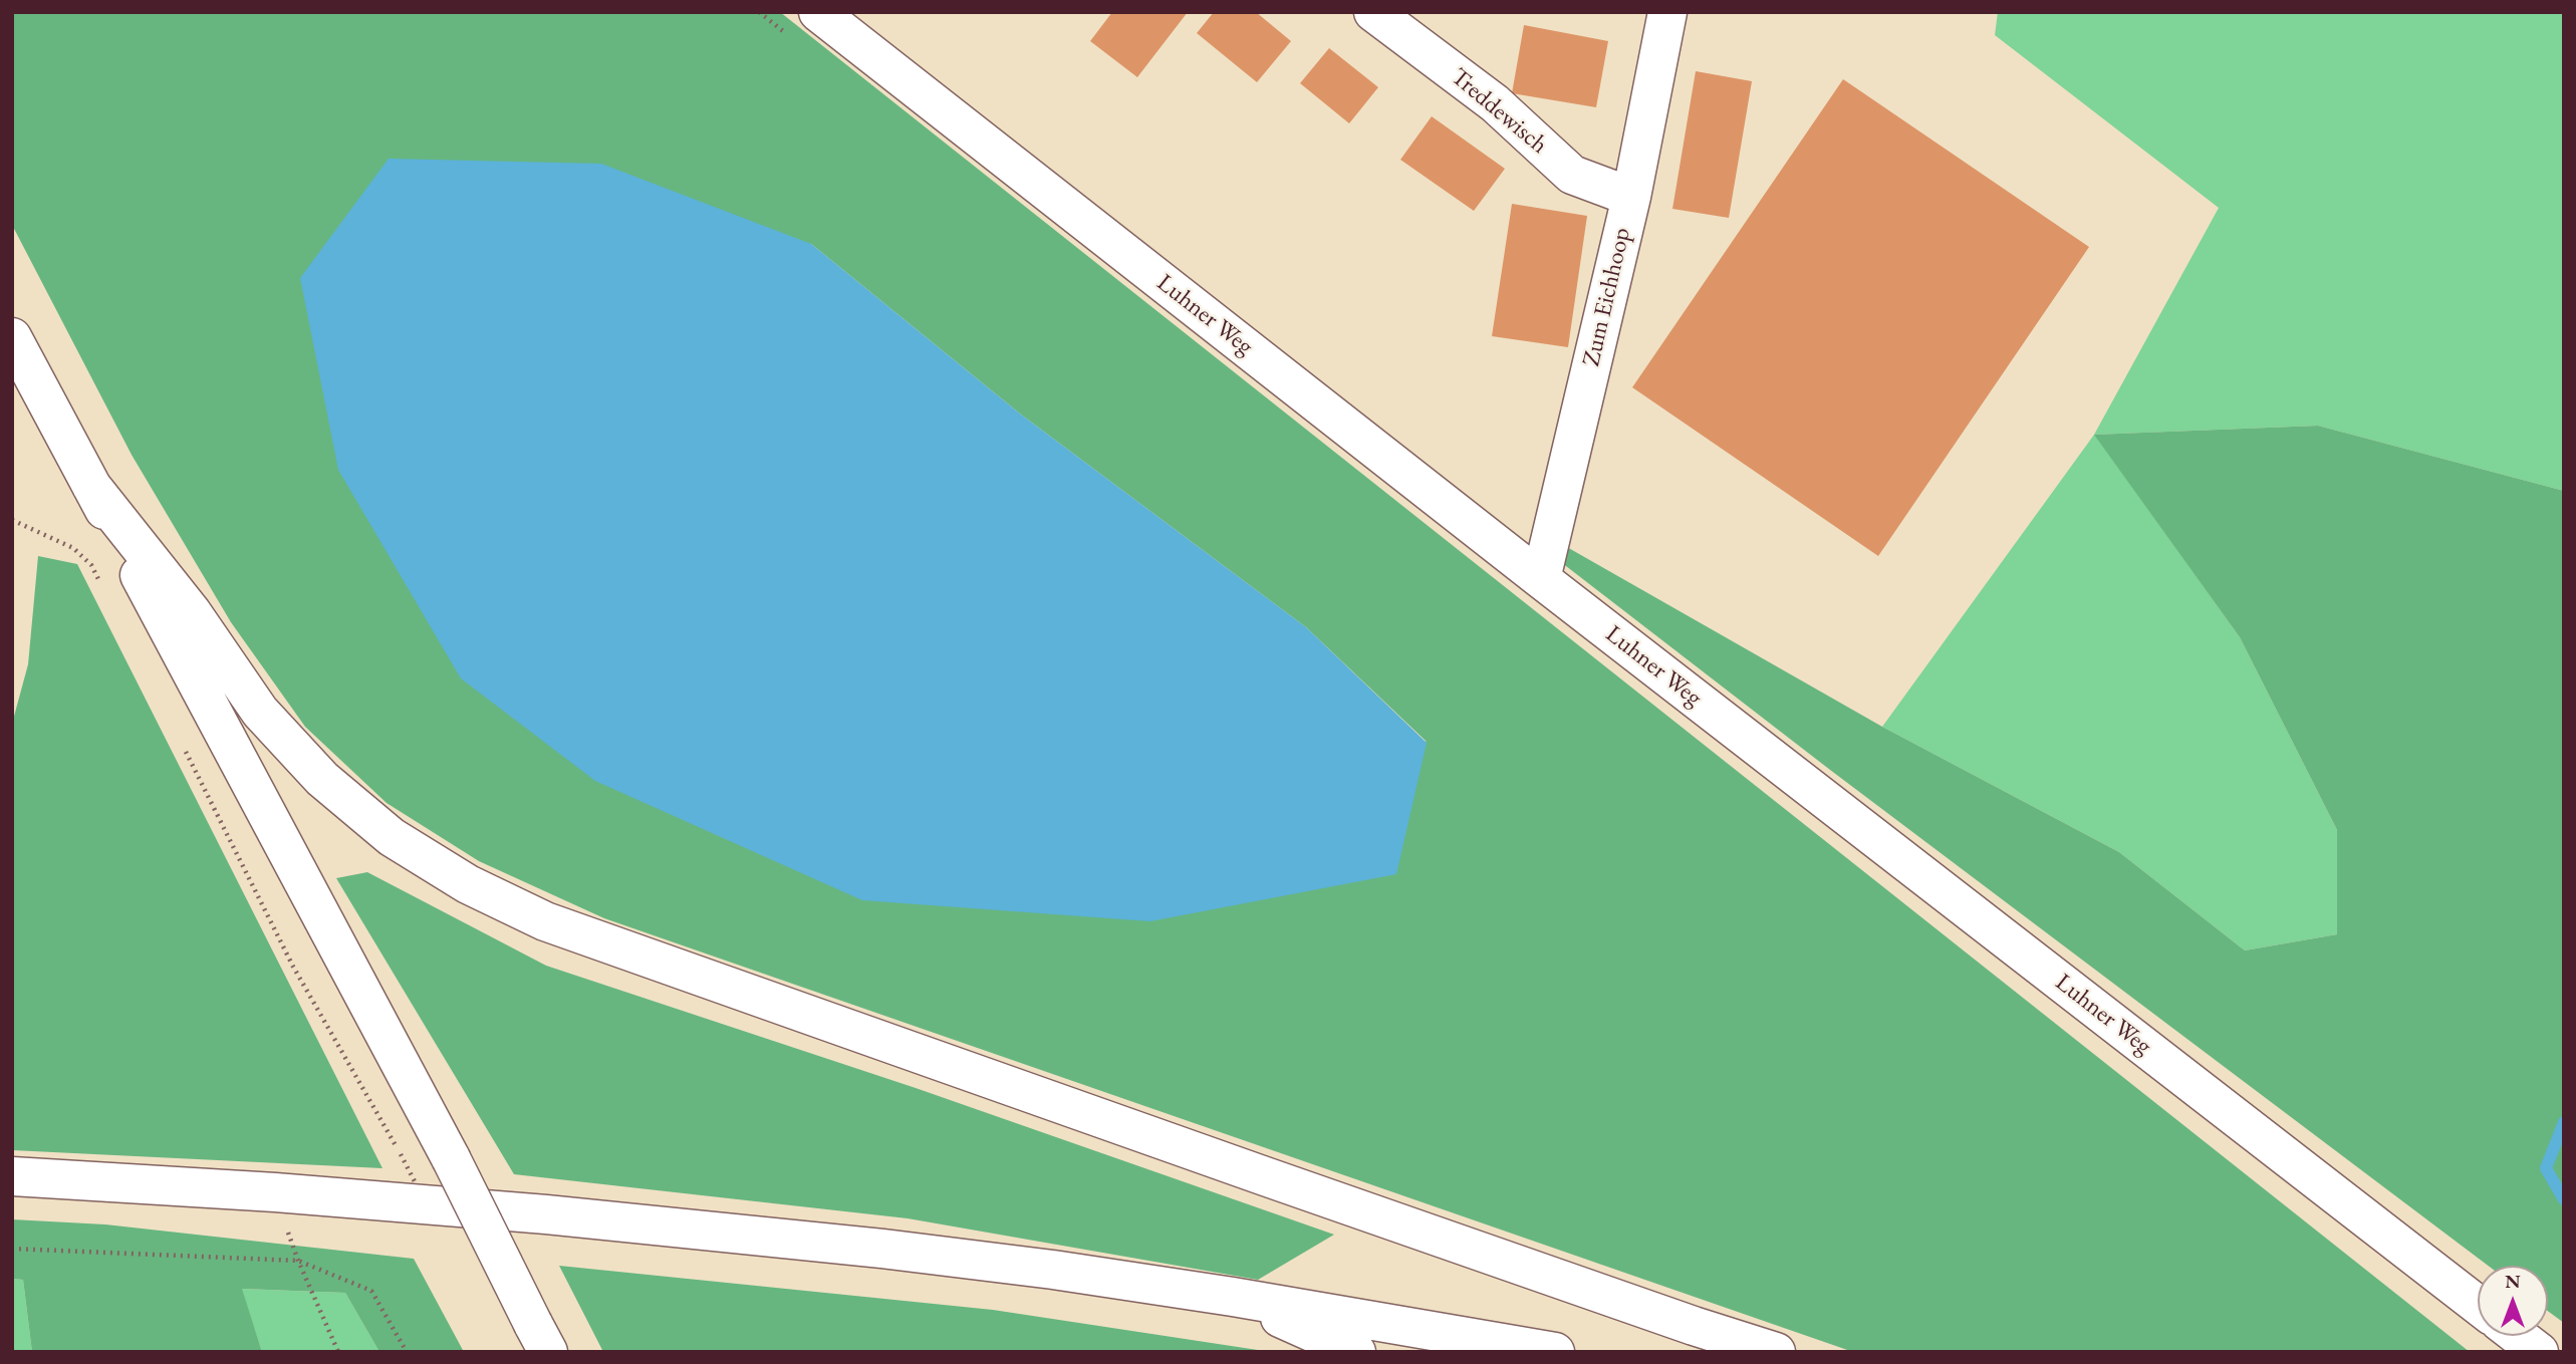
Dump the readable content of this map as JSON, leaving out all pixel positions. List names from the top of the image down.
{
  "streets": {
    "main road": ["Treddewisch", "Zum Eichhoop", "Luhner Weg"]
  },
  "crossings": [
    ["Treddewisch", "Zum Eichhoop"],
    ["Zum Eichhoop", "Luhner Weg"]
  ],
  "north": "top"
}
